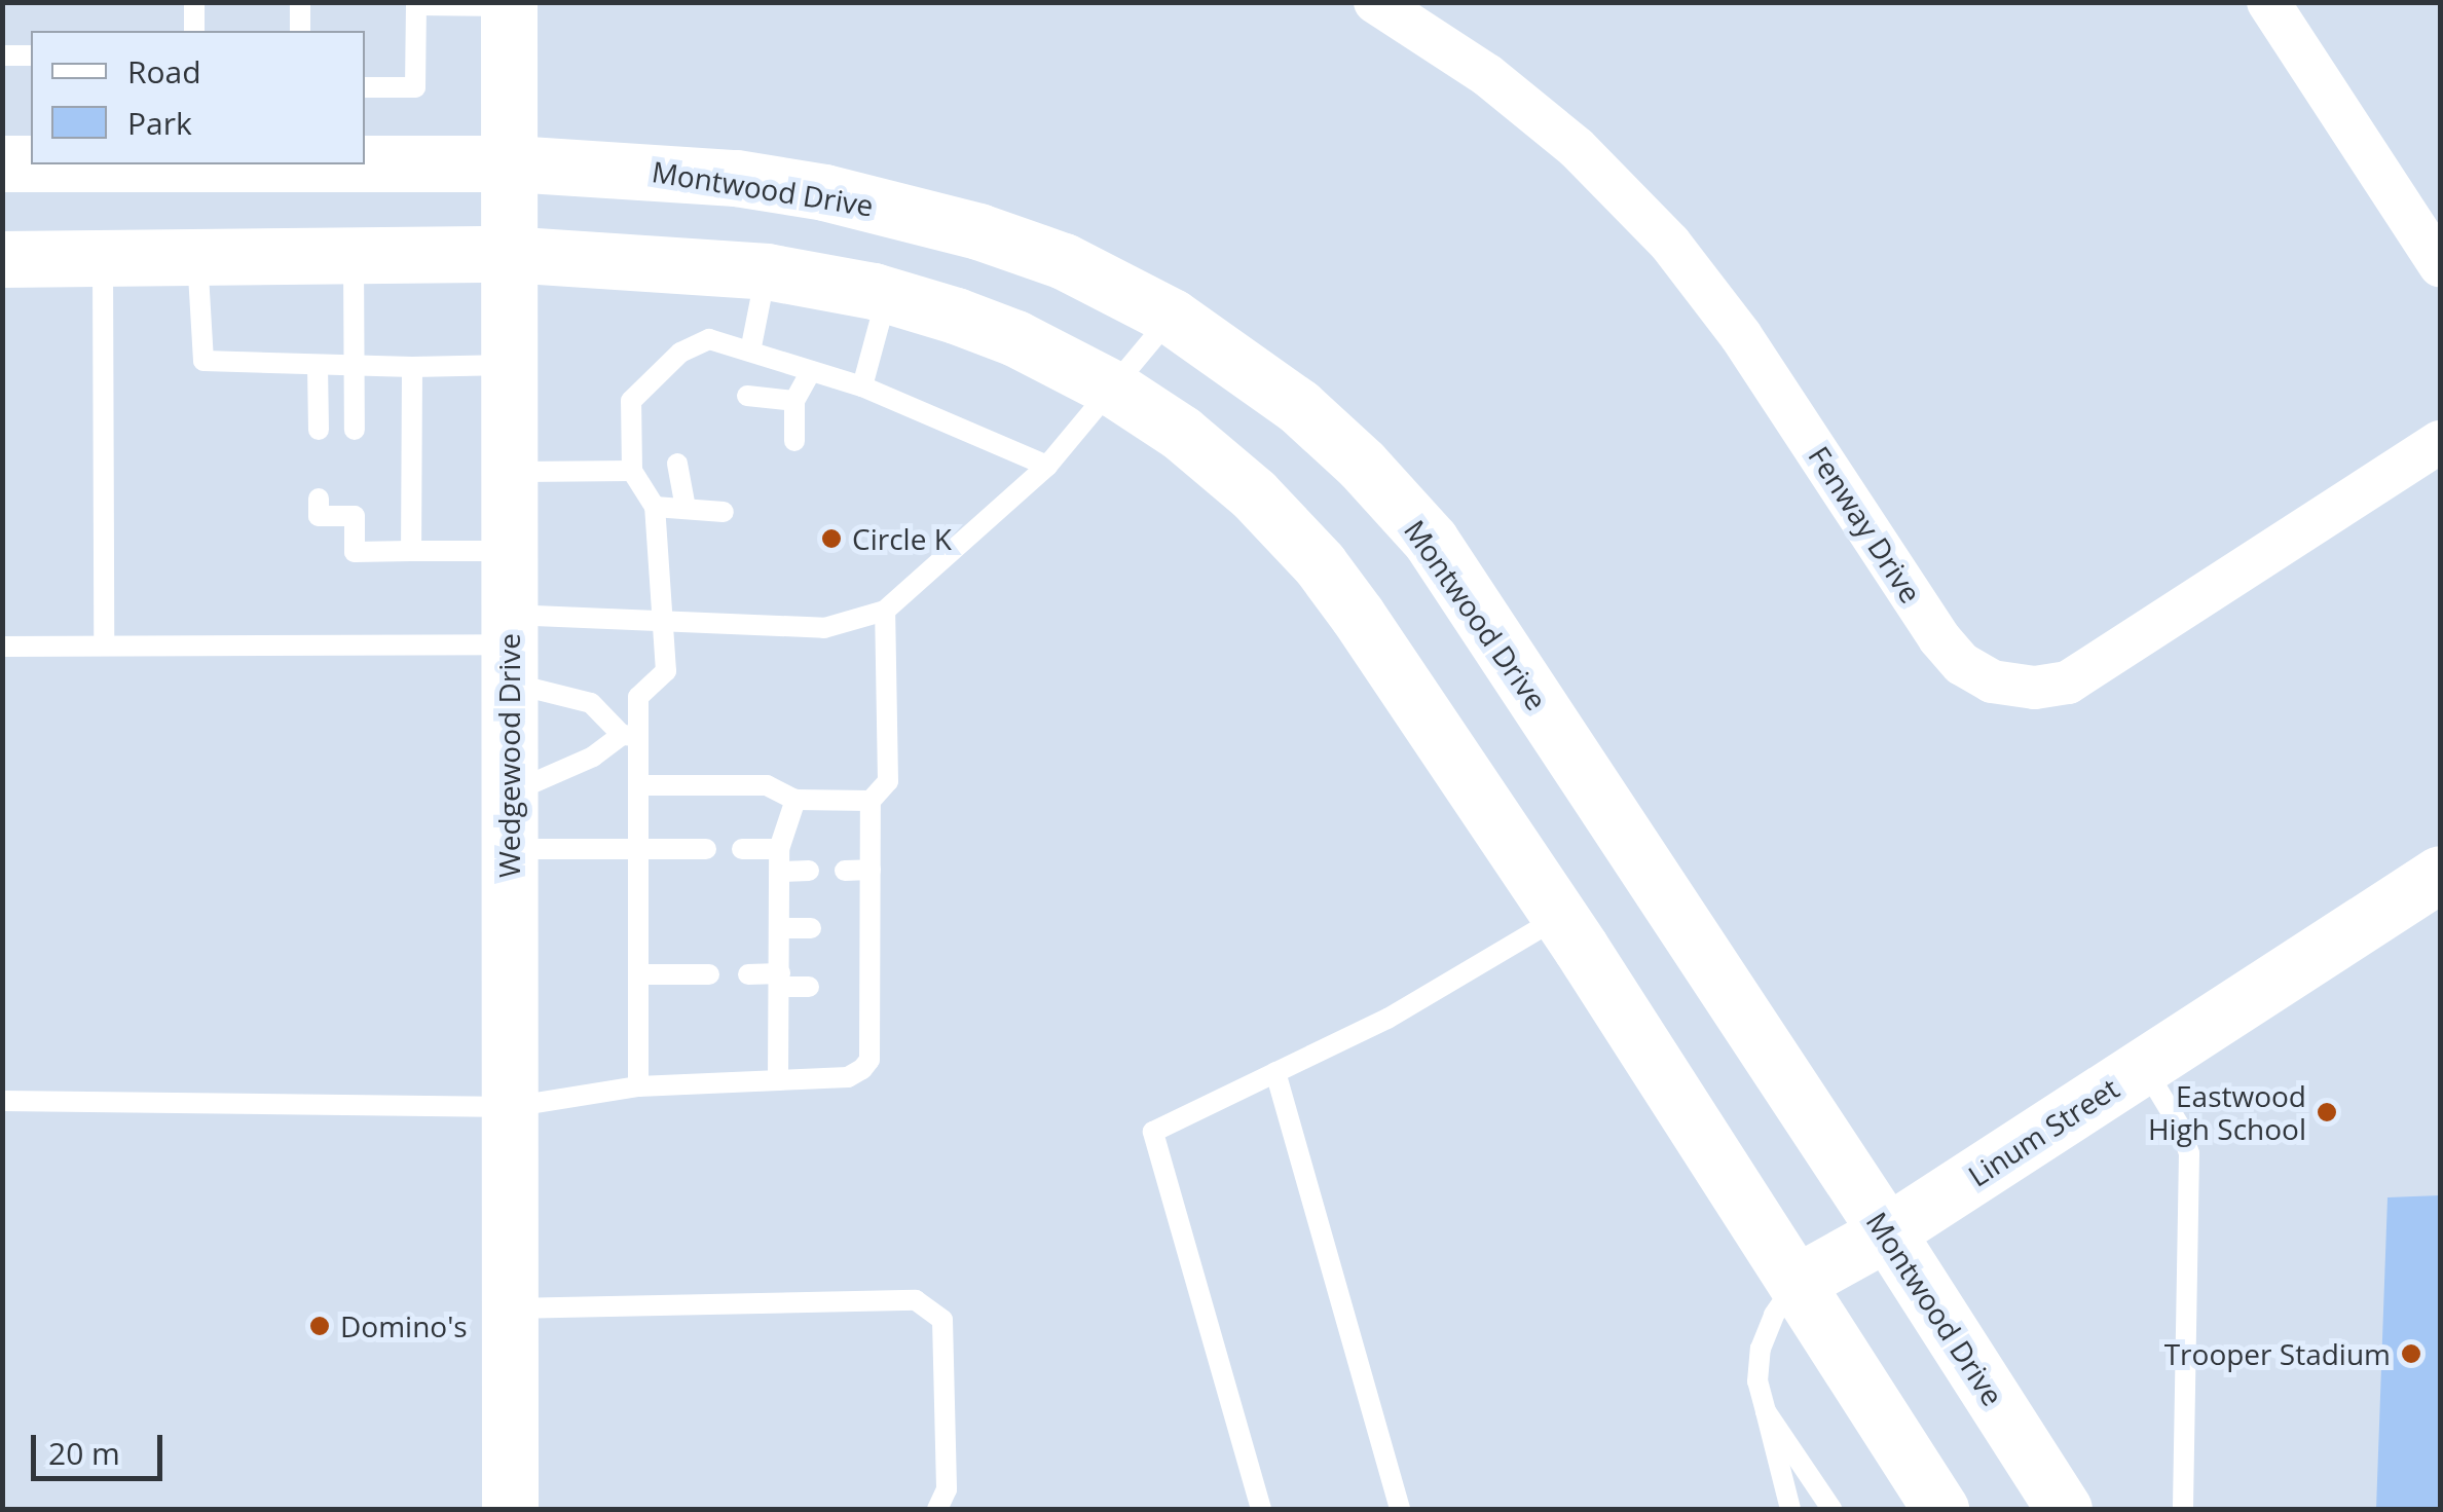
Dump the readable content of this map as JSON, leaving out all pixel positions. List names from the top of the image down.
{
  "streets": {
    "main road": ["Montwood Drive", "Wedgewood Drive", "Linum Street"],
    "street": ["Fenway Drive"]
  },
  "crossings": [
    ["Montwood Drive", "Wedgewood Drive"],
    ["Montwood Drive", "Linum Street"]
  ],
  "places": [
    "Circle K",
    "Eastwood High School",
    "Domino's",
    "Trooper Stadium"
  ],
  "legend": ["Road", "Park"],
  "scale_bar": "20 m"
}
